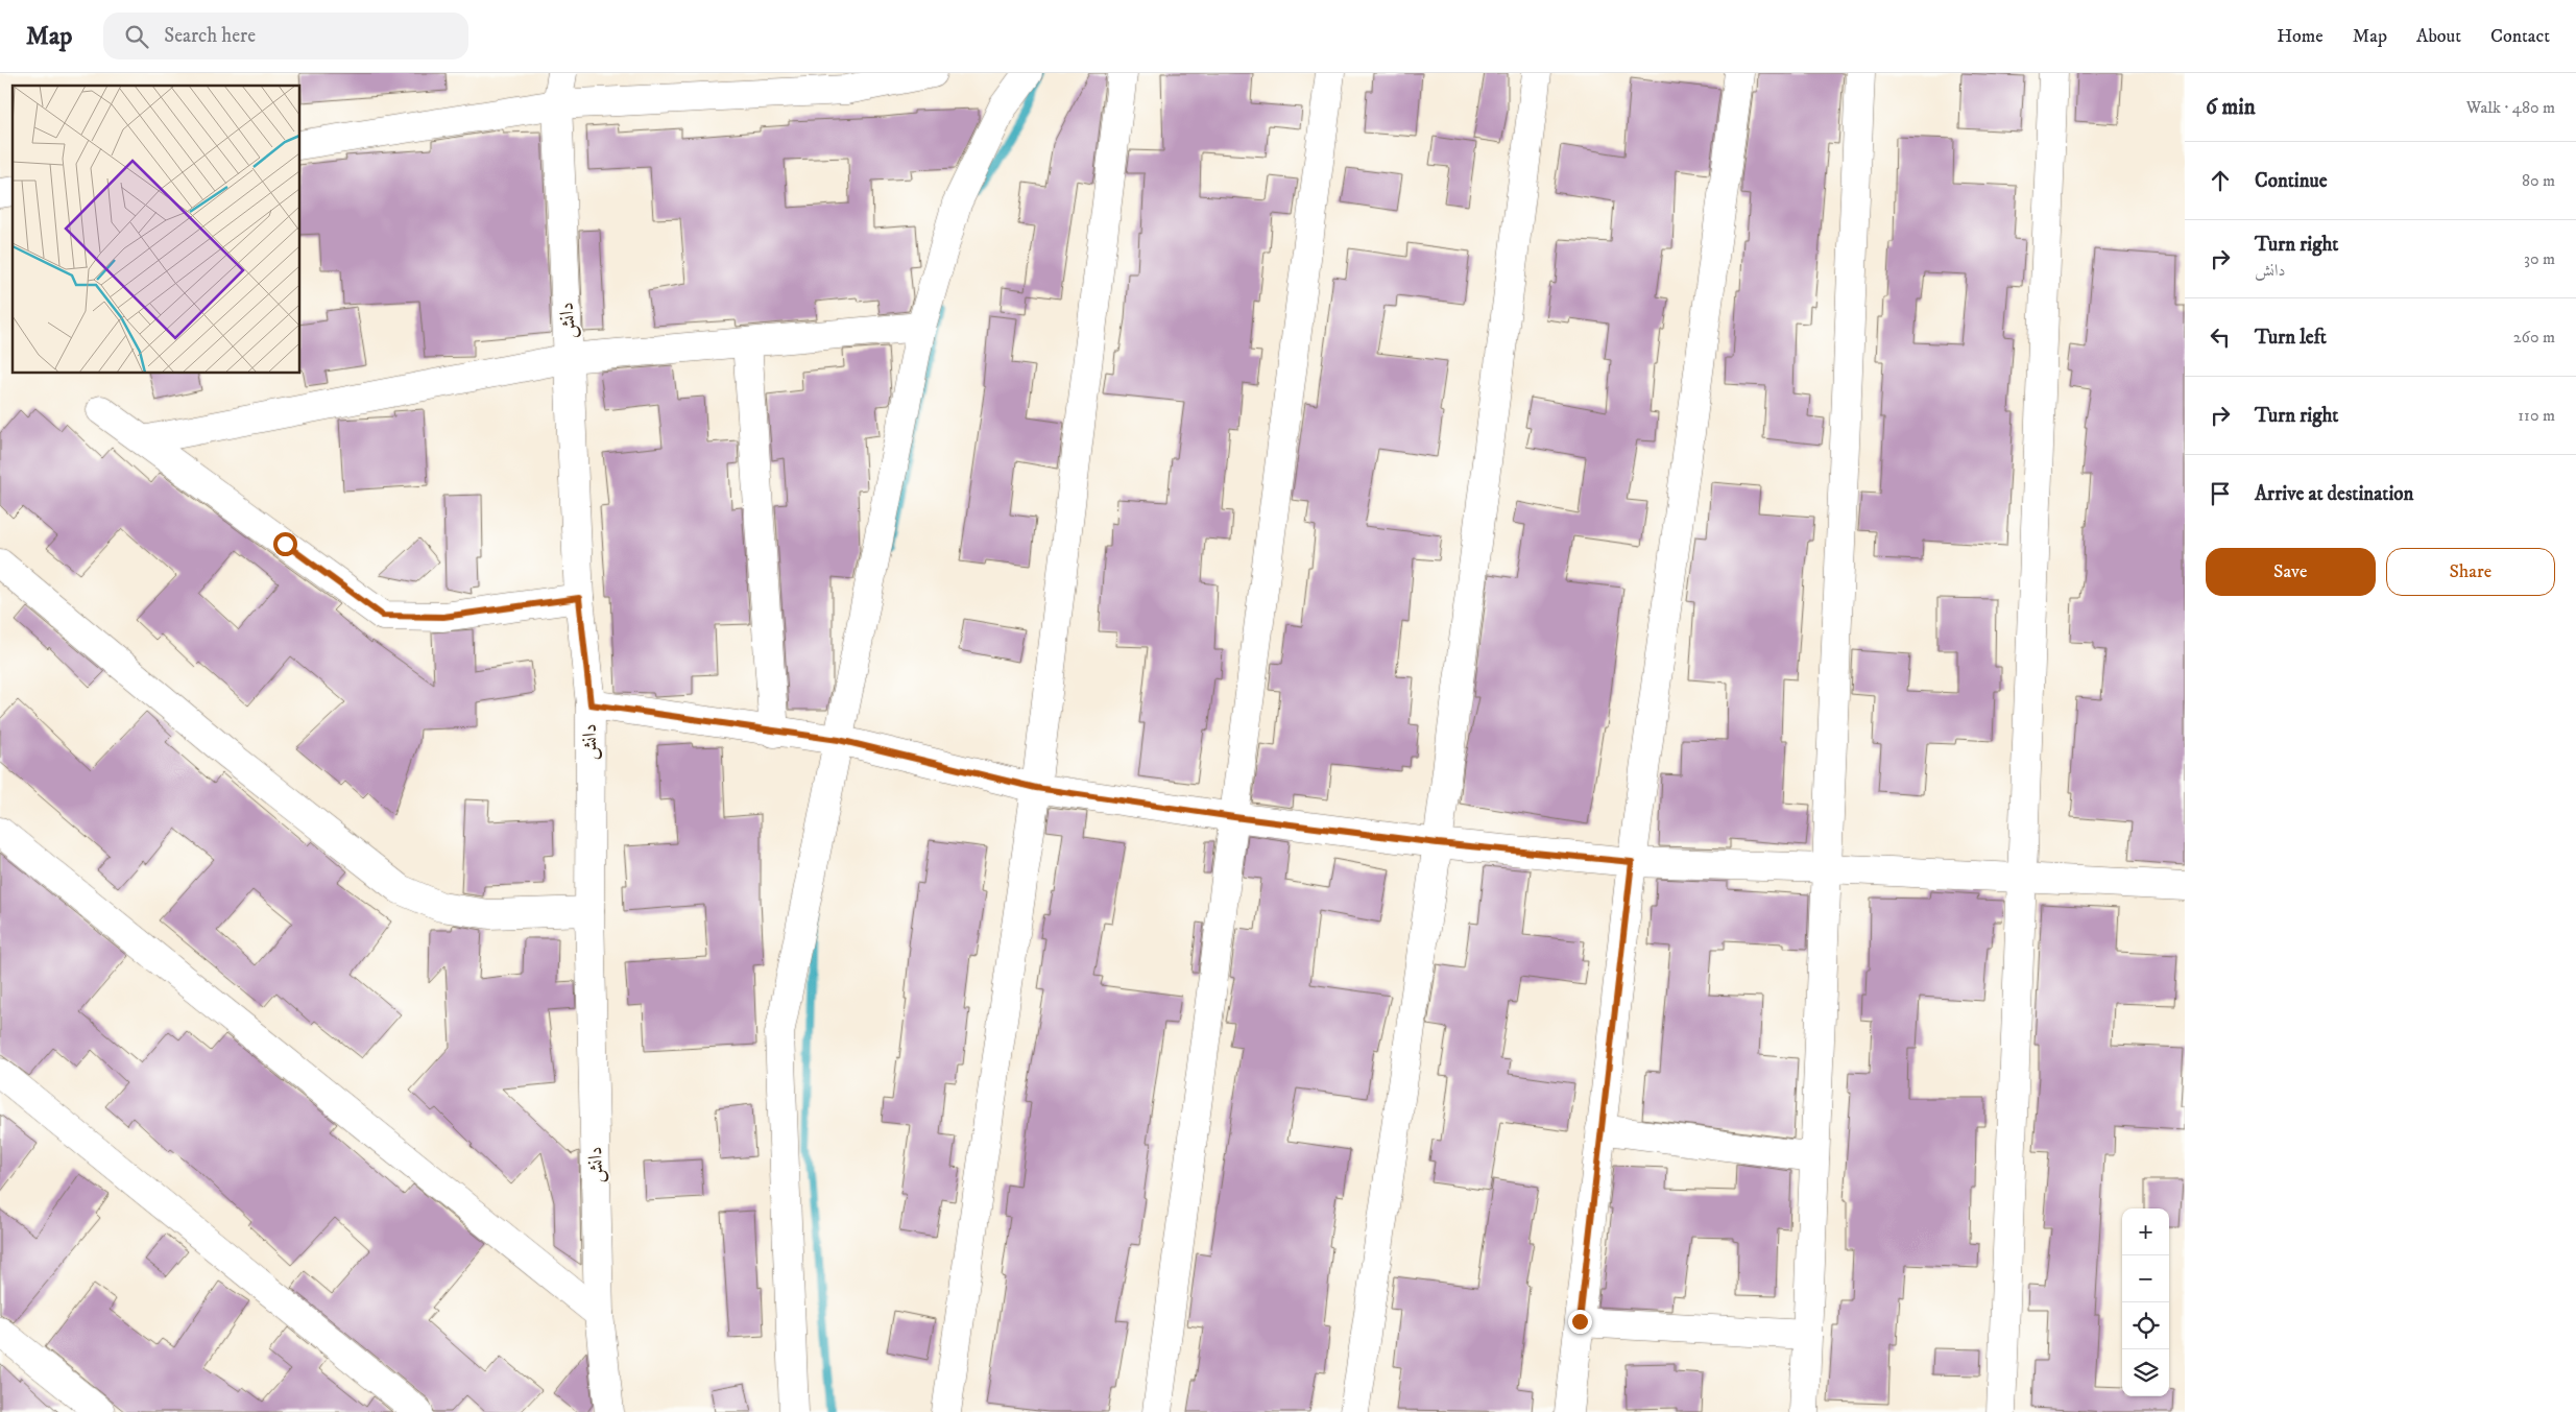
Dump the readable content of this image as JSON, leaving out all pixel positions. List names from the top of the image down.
{
  "streets": {
    "street": ["دانش"]
  },
  "page": {
    "header": "Map",
    "search": "Search here",
    "nav": [
      "Home",
      "Map",
      "About",
      "Contact"
    ],
    "heading": ["6 min", "Walk · 480 m"],
    "list": [
      ["Continue", "80 m"],
      ["Turn right", "دانش", "30 m"],
      ["Turn left", "260 m"],
      ["Turn right", "110 m"],
      "Arrive at destination"
    ],
    "buttons": ["Save", "Share"],
    "map_buttons": ["+", "−"]
  }
}
